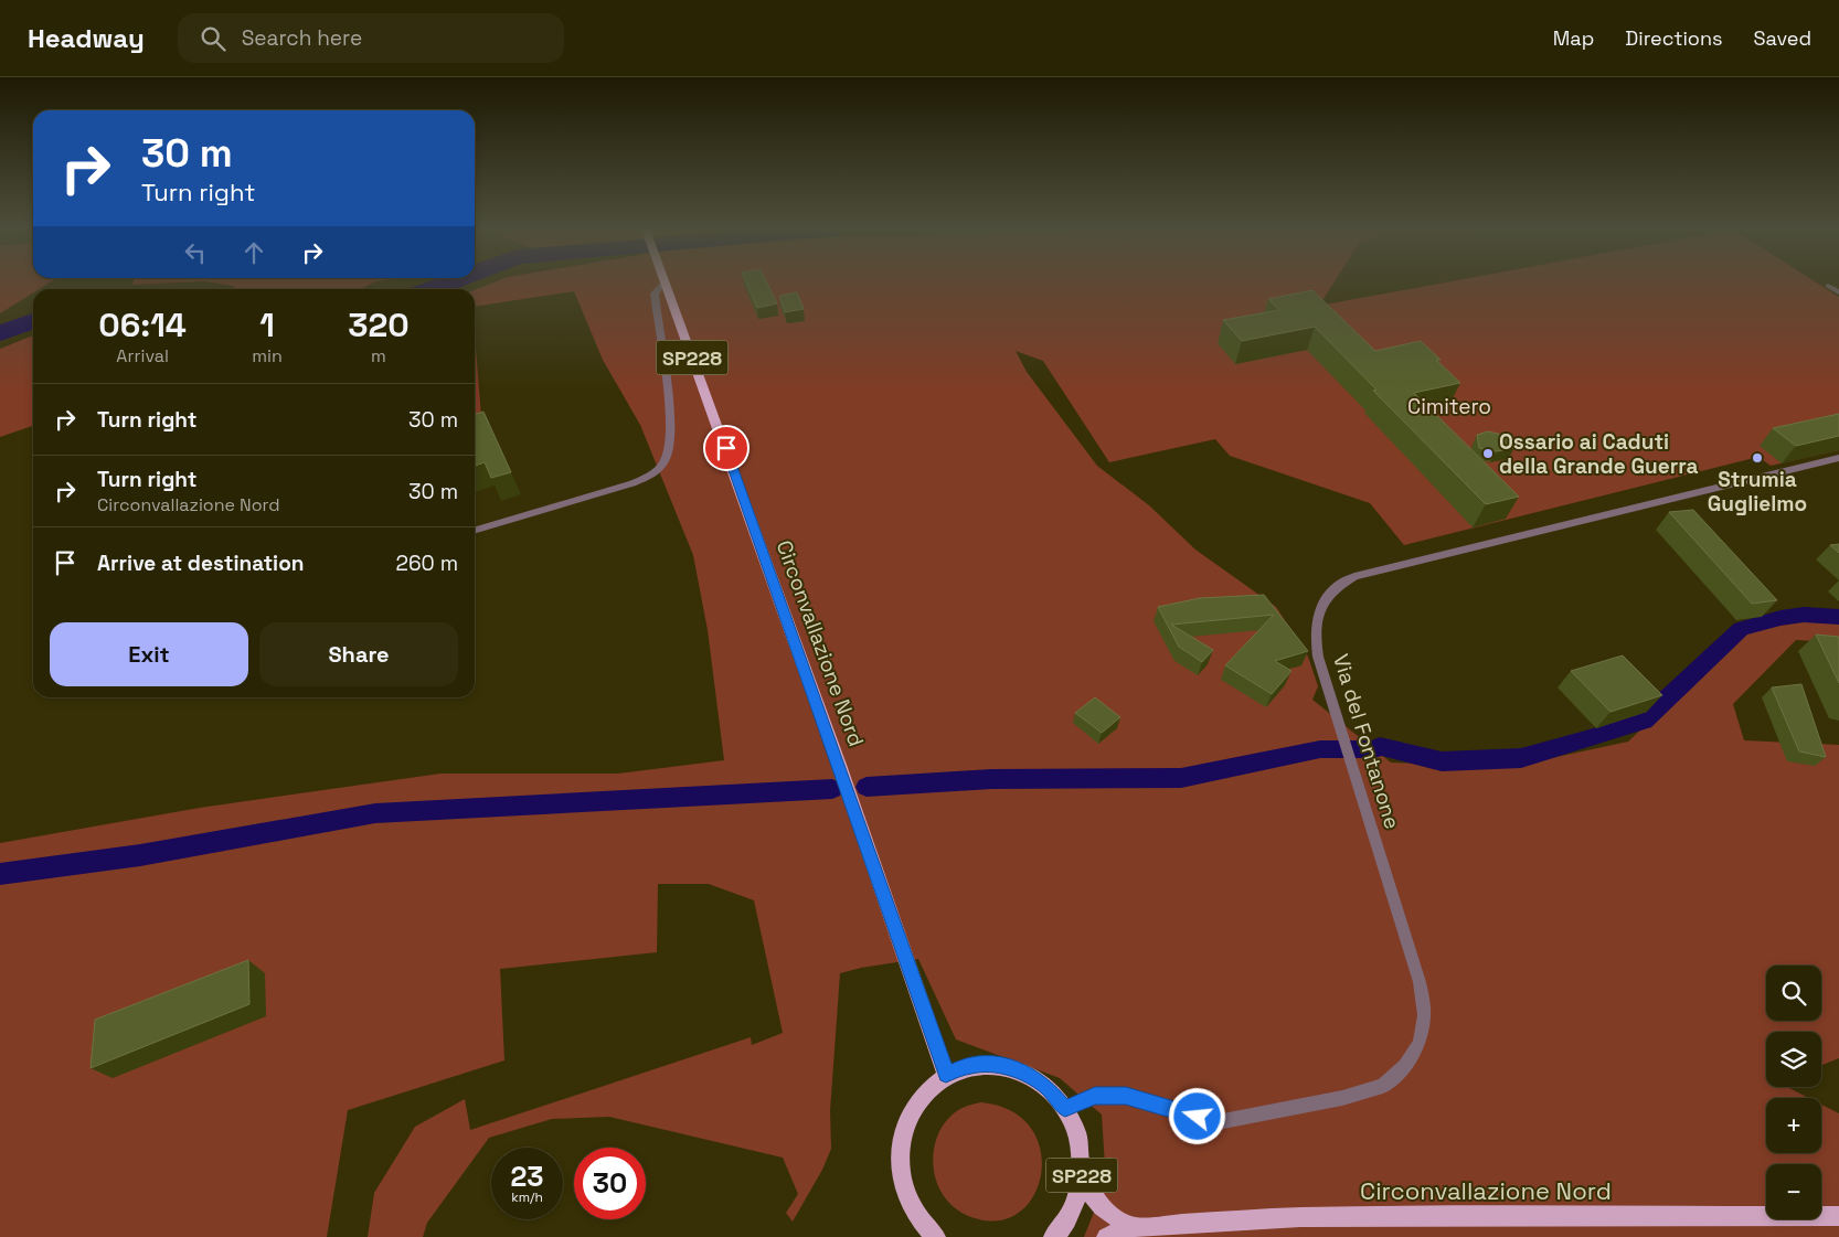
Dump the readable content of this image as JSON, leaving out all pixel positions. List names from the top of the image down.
{
  "streets": {
    "main road": ["SP228", "Circonvallazione Nord"],
    "street": ["Via del Fontanone"]
  },
  "crossings": [
    ["SP228", "Circonvallazione Nord"],
    ["SP228", "Via del Fontanone"]
  ],
  "parks": ["Cimitero"],
  "places": ["Ossario ai Caduti della Grande Guerra", "Strumia Guglielmo"],
  "page": {
    "header": "Headway",
    "search": "Search here",
    "nav": ["Map", "Directions", "Saved"],
    "turn": ["30 m", "Turn right"],
    "eta": [
      "06:14",
      "Arrival",
      "1",
      "min",
      "320",
      "m"
    ],
    "list": [
      {
        "name": "Turn right",
        "value": "30 m"
      },
      {
        "name": "Turn right",
        "note": "Circonvallazione Nord",
        "value": "30 m"
      },
      {
        "name": "Arrive at destination",
        "value": "260 m"
      }
    ],
    "buttons": ["Exit", "Share"],
    "map_buttons": ["+", "−"],
    "speed": "23 km/h",
    "limit": "30"
  }
}
